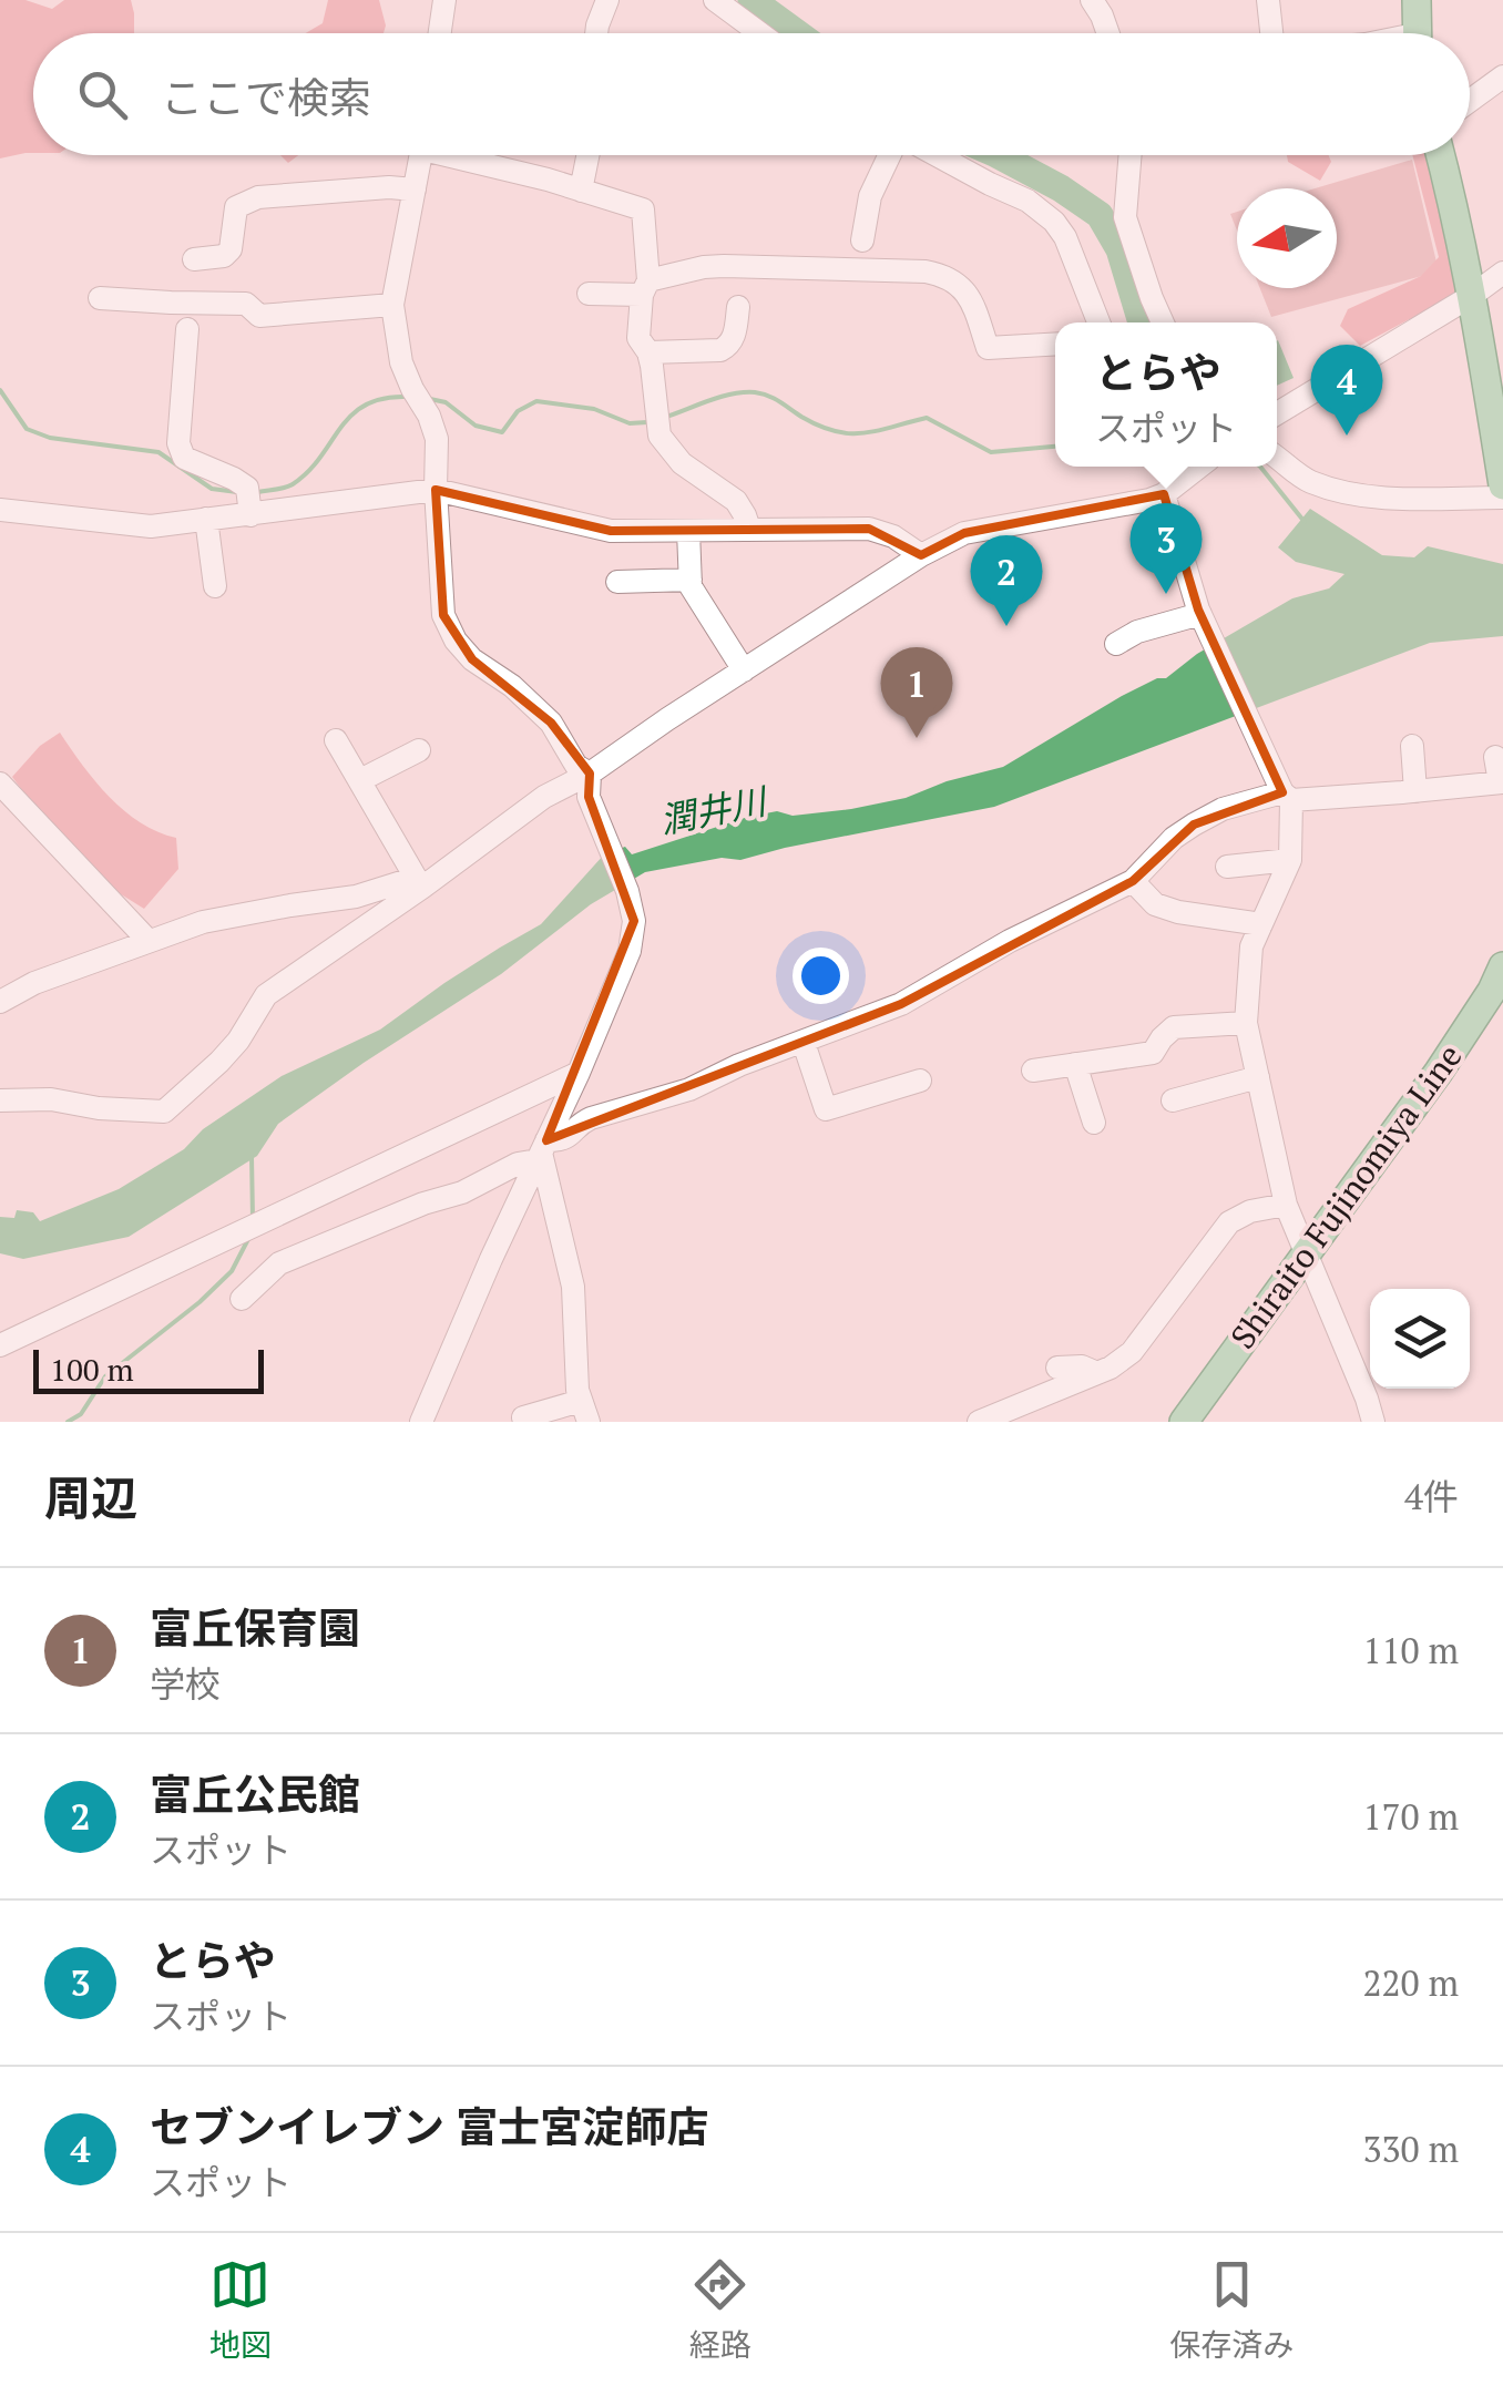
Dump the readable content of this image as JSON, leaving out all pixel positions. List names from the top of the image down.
{
  "streets": {
    "main road": ["Shiraito Fujinomiya Line"]
  },
  "water": ["潤井川"],
  "scale_bar": "100 m",
  "north": "left",
  "page": {
    "search": "ここで検索",
    "popup": ["とらや", "スポット"],
    "pins": [
      "4",
      "3",
      "2",
      "1"
    ],
    "scale": "100 m",
    "heading": ["周辺", "4件"],
    "list": [
      {
        "mark": "1",
        "name": "富丘保育園",
        "note": "学校",
        "value": "110 m"
      },
      {
        "mark": "2",
        "name": "富丘公民館",
        "note": "スポット",
        "value": "170 m"
      },
      {
        "mark": "3",
        "name": "とらや",
        "note": "スポット",
        "value": "220 m"
      },
      {
        "mark": "4",
        "name": "セブンイレブン 富士宮淀師店",
        "note": "スポット",
        "value": "330 m"
      }
    ],
    "nav": ["地図", "経路", "保存済み"]
  }
}
